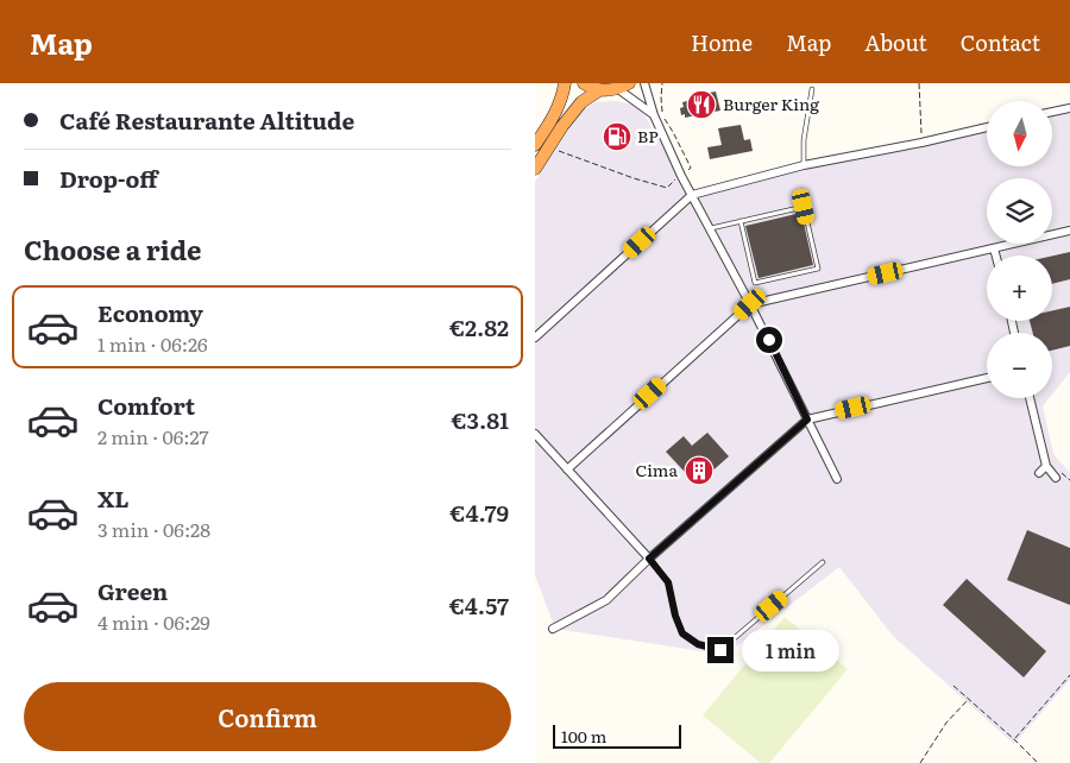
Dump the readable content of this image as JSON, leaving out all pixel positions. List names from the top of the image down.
{
  "places": {
    "restaurant": ["Burger King"],
    "fuel station": ["BP"],
    "building": ["Cima"]
  },
  "scale_bar": "100 m",
  "north": "bottom",
  "page": {
    "header": "Map",
    "nav": [
      "Home",
      "Map",
      "About",
      "Contact"
    ],
    "banner": ["Café Restaurante Altitude", "Drop-off"],
    "map_buttons": ["+", "−"],
    "heading": "Choose a ride",
    "list": [
      {
        "name": "Economy",
        "note": "1 min · 06:26",
        "value": "€2.82"
      },
      {
        "name": "Comfort",
        "note": "2 min · 06:27",
        "value": "€3.81"
      },
      {
        "name": "XL",
        "note": "3 min · 06:28",
        "value": "€4.79"
      },
      {
        "name": "Green",
        "note": "4 min · 06:29",
        "value": "€4.57"
      }
    ],
    "bubble": "1 min",
    "buttons": "Confirm",
    "scale": "100 m"
  }
}
